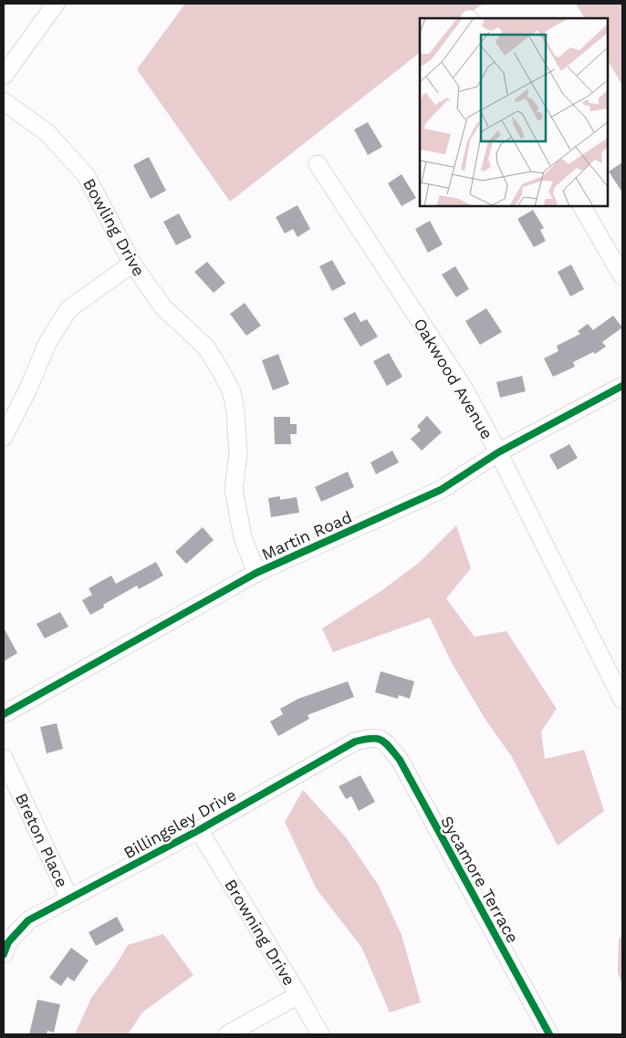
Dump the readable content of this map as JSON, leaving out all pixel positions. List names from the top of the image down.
{
  "streets": {
    "street": [
      "Bowling Drive",
      "Oakwood Avenue",
      "Martin Road",
      "Billingsley Drive",
      "Breton Place",
      "Sycamore Terrace",
      "Browning Drive"
    ]
  },
  "crossings": [
    ["Bowling Drive", "Martin Road"],
    ["Oakwood Avenue", "Martin Road"],
    ["Billingsley Drive", "Breton Place"],
    ["Billingsley Drive", "Sycamore Terrace"],
    ["Billingsley Drive", "Browning Drive"]
  ]
}
